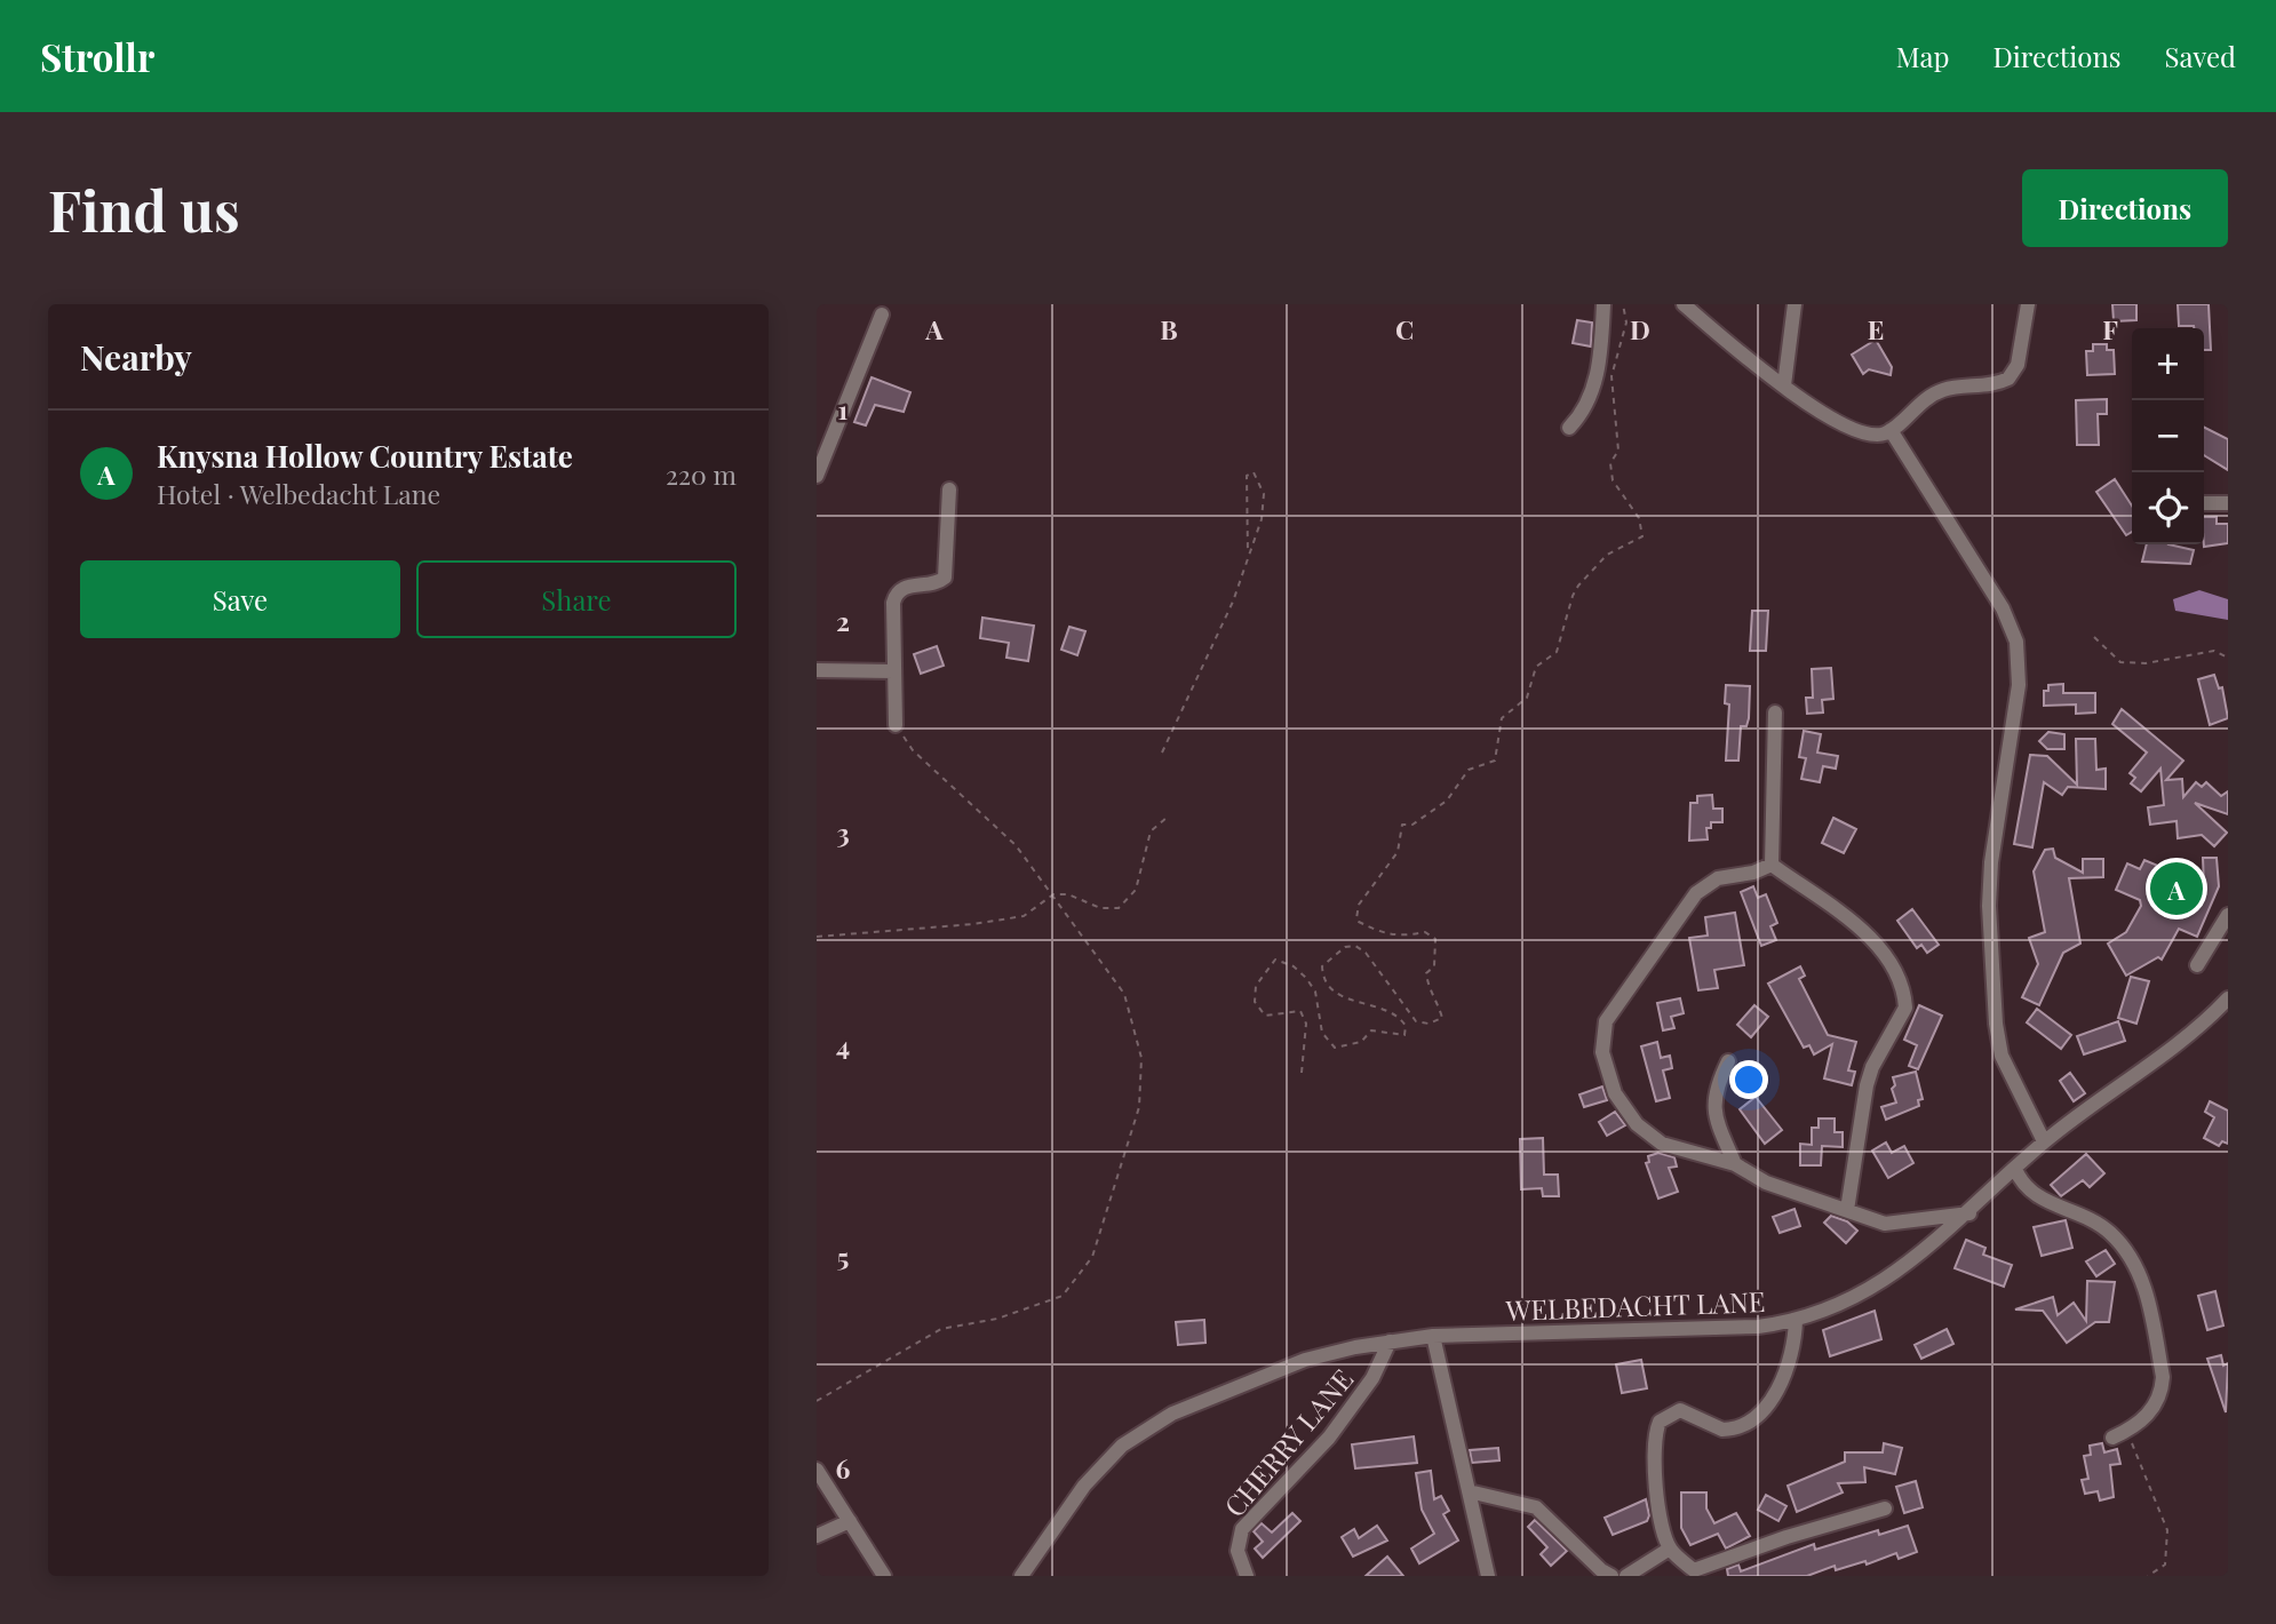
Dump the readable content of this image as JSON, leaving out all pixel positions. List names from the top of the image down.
{
  "streets": {
    "street": ["WELBEDACHT LANE", "CHERRY LANE"]
  },
  "crossings": [
    ["WELBEDACHT LANE", "CHERRY LANE"]
  ],
  "page": {
    "header": "Strollr",
    "nav": ["Map", "Directions", "Saved"],
    "buttons": [
      "Directions",
      ["Save", "Share"]
    ],
    "title": "Find us",
    "heading": "Nearby",
    "map_buttons": ["+", "−"],
    "list": [
      {
        "mark": "A",
        "name": "Knysna Hollow Country Estate",
        "note": "Hotel · Welbedacht Lane",
        "value": "220 m"
      }
    ],
    "pins": "A"
  },
  "grid": {
    "columns": [
      "A",
      "B",
      "C",
      "D",
      "E",
      "F"
    ],
    "rows": [
      "1",
      "2",
      "3",
      "4",
      "5",
      "6"
    ]
  }
}
